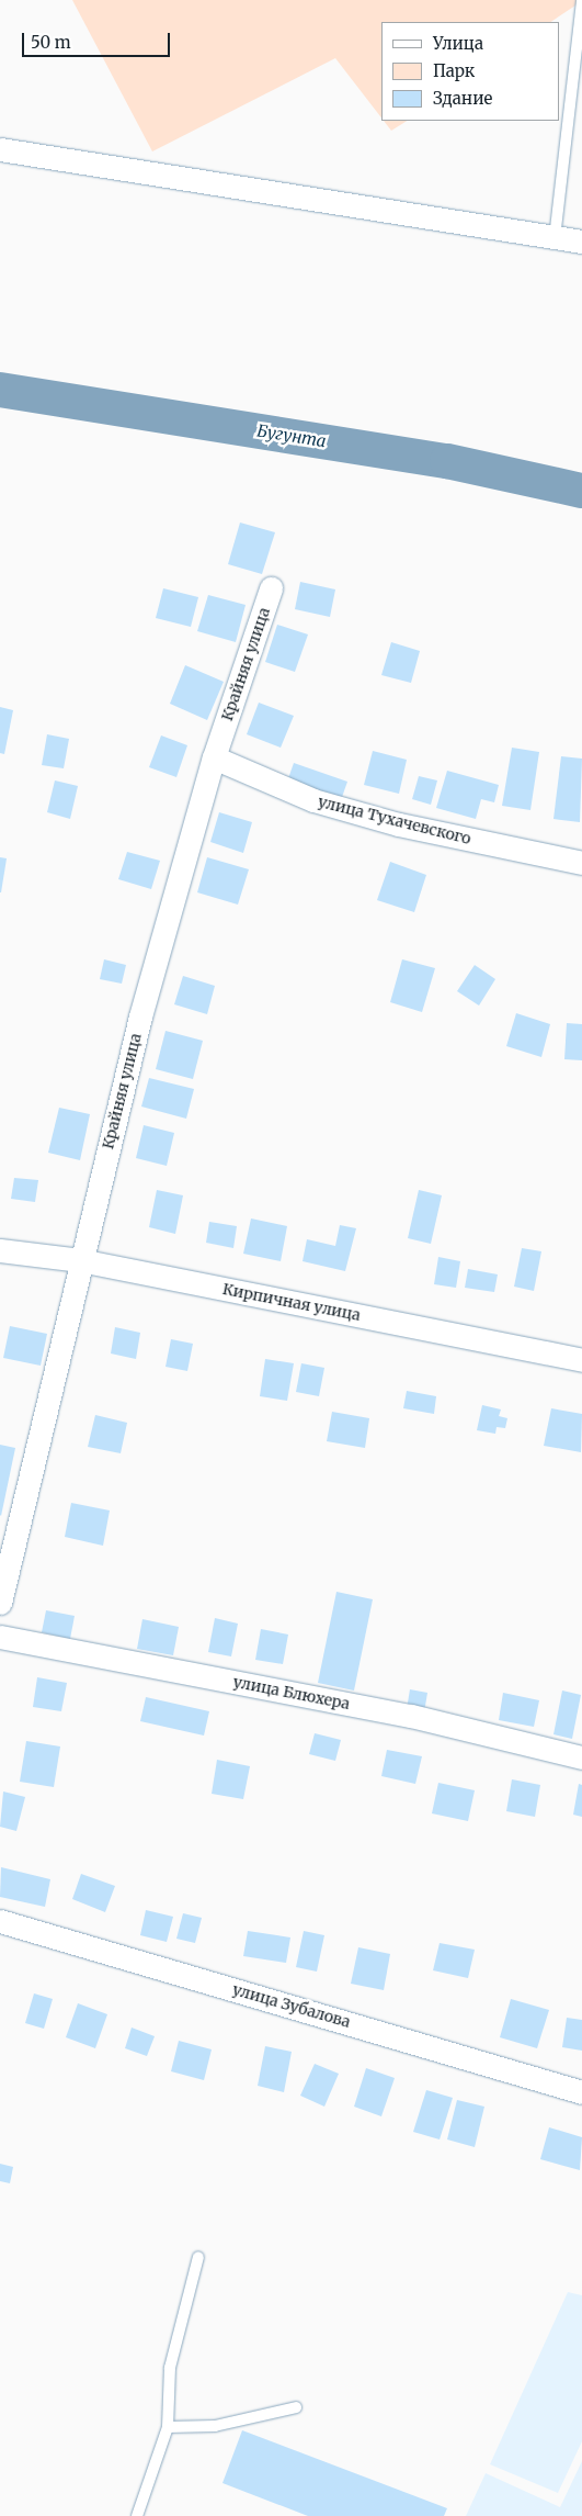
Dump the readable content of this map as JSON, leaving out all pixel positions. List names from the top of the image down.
{
  "streets": {
    "street": [
      "Крайняя улица",
      "улица Тухачевского",
      "Кирпичная улица",
      "улица Блюхера",
      "улица Зубалова"
    ]
  },
  "crossings": [
    ["Крайняя улица", "улица Тухачевского"],
    ["Крайняя улица", "Кирпичная улица"]
  ],
  "water": ["Бугунта"],
  "legend": ["Улица", "Парк", "Здание"],
  "scale_bar": "50 m"
}
